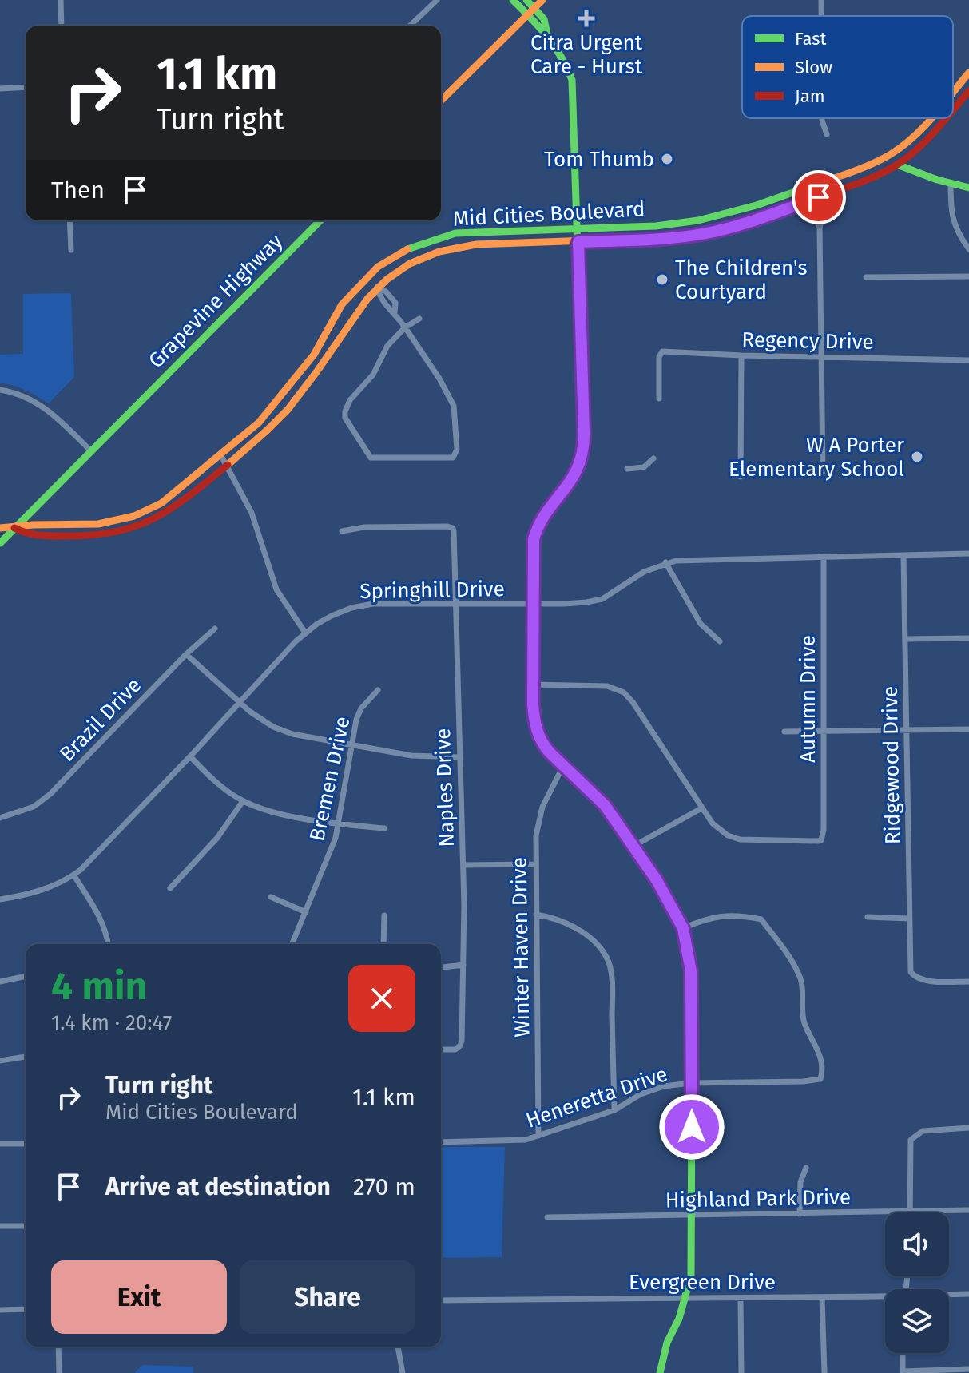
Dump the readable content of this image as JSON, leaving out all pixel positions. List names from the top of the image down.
{
  "streets": {
    "main road": ["Mid Cities Boulevard", "Grapevine Highway"],
    "street": [
      "Regency Drive",
      "Springhill Drive",
      "Autumn Drive",
      "Brazil Drive",
      "Ridgewood Drive",
      "Bremen Drive",
      "Naples Drive",
      "Winter Haven Drive",
      "Heneretta Drive",
      "Highland Park Drive",
      "Evergreen Drive"
    ]
  },
  "crossings": [
    ["Mid Cities Boulevard", "Grapevine Highway"],
    ["Springhill Drive", "Autumn Drive"],
    ["Springhill Drive", "Ridgewood Drive"],
    ["Springhill Drive", "Naples Drive"],
    ["Winter Haven Drive", "Heneretta Drive"]
  ],
  "places": {
    "health": ["Citra Urgent Care - Hurst"],
    "other": ["Tom Thumb", "The Children's Courtyard", "W A Porter Elementary School"]
  },
  "legend": ["Fast", "Slow", "Jam"],
  "page": {
    "turn": ["1.1 km", "Turn right"],
    "then": "Then",
    "heading": ["4 min", "1.4 km · 20:47"],
    "list": [
      {
        "name": "Turn right",
        "note": "Mid Cities Boulevard",
        "value": "1.1 km"
      },
      {
        "name": "Arrive at destination",
        "value": "270 m"
      }
    ],
    "buttons": ["Exit", "Share"]
  }
}
